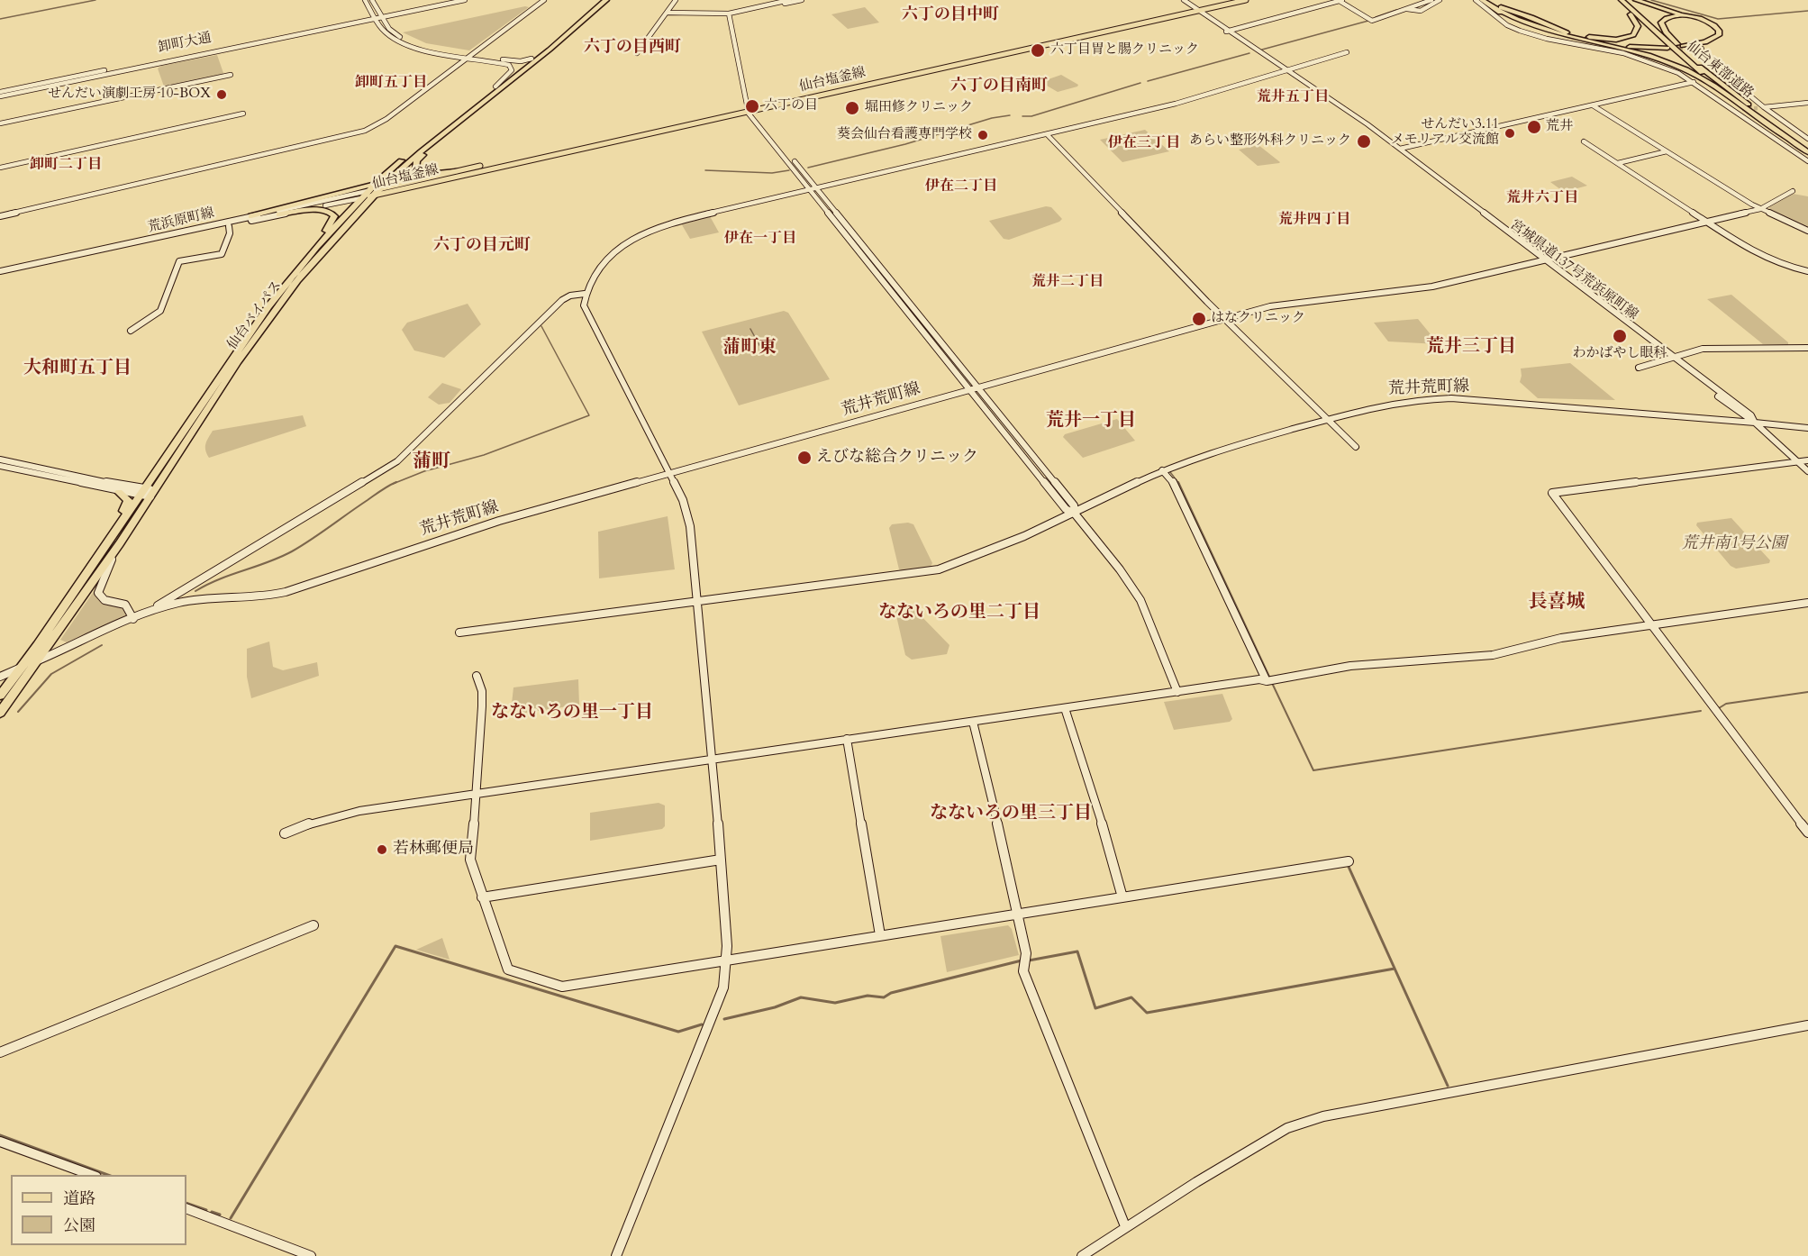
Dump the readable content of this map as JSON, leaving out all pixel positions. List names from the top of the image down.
{
  "streets": {
    "highway": ["仙台東部道路", "仙台バイパス"],
    "main road": ["仙台塩釜線"],
    "street": [
      "卸町大通",
      "荒浜原町線",
      "宮城県道137号荒浜原町線",
      "荒井荒町線"
    ]
  },
  "crossings": [
    ["仙台塩釜線", "荒浜原町線"],
    ["仙台塩釜線", "宮城県道137号荒浜原町線"],
    ["仙台塩釜線", "仙台バイパス"],
    ["荒浜原町線", "仙台バイパス"],
    ["宮城県道137号荒浜原町線", "荒井荒町線"],
    ["仙台バイパス", "荒井荒町線"]
  ],
  "districts": [
    "六丁の目中町",
    "六丁の目西町",
    "卸町五丁目",
    "六丁の目南町",
    "荒井五丁目",
    "伊在三丁目",
    "卸町二丁目",
    "伊在二丁目",
    "荒井六丁目",
    "荒井四丁目",
    "伊在一丁目",
    "六丁の目元町",
    "荒井二丁目",
    "荒井三丁目",
    "蒲町東",
    "大和町五丁目",
    "荒井一丁目",
    "蒲町",
    "長喜城",
    "なないろの里二丁目",
    "なないろの里一丁目",
    "なないろの里三丁目"
  ],
  "parks": ["荒井南1号公園"],
  "places": [
    "六丁目胃と腸クリニック",
    "せんだい演劇工房 10-BOX",
    "六丁の目",
    "堀田修クリニック",
    "荒井",
    "せんだい3.11 メモリアル交流館",
    "葵会仙台看護専門学校",
    "あらい整形外科クリニック",
    "はなクリニック",
    "わかばやし眼科",
    "えびな総合クリニック",
    "若林郵便局"
  ],
  "legend": ["道路", "公園"]
}
